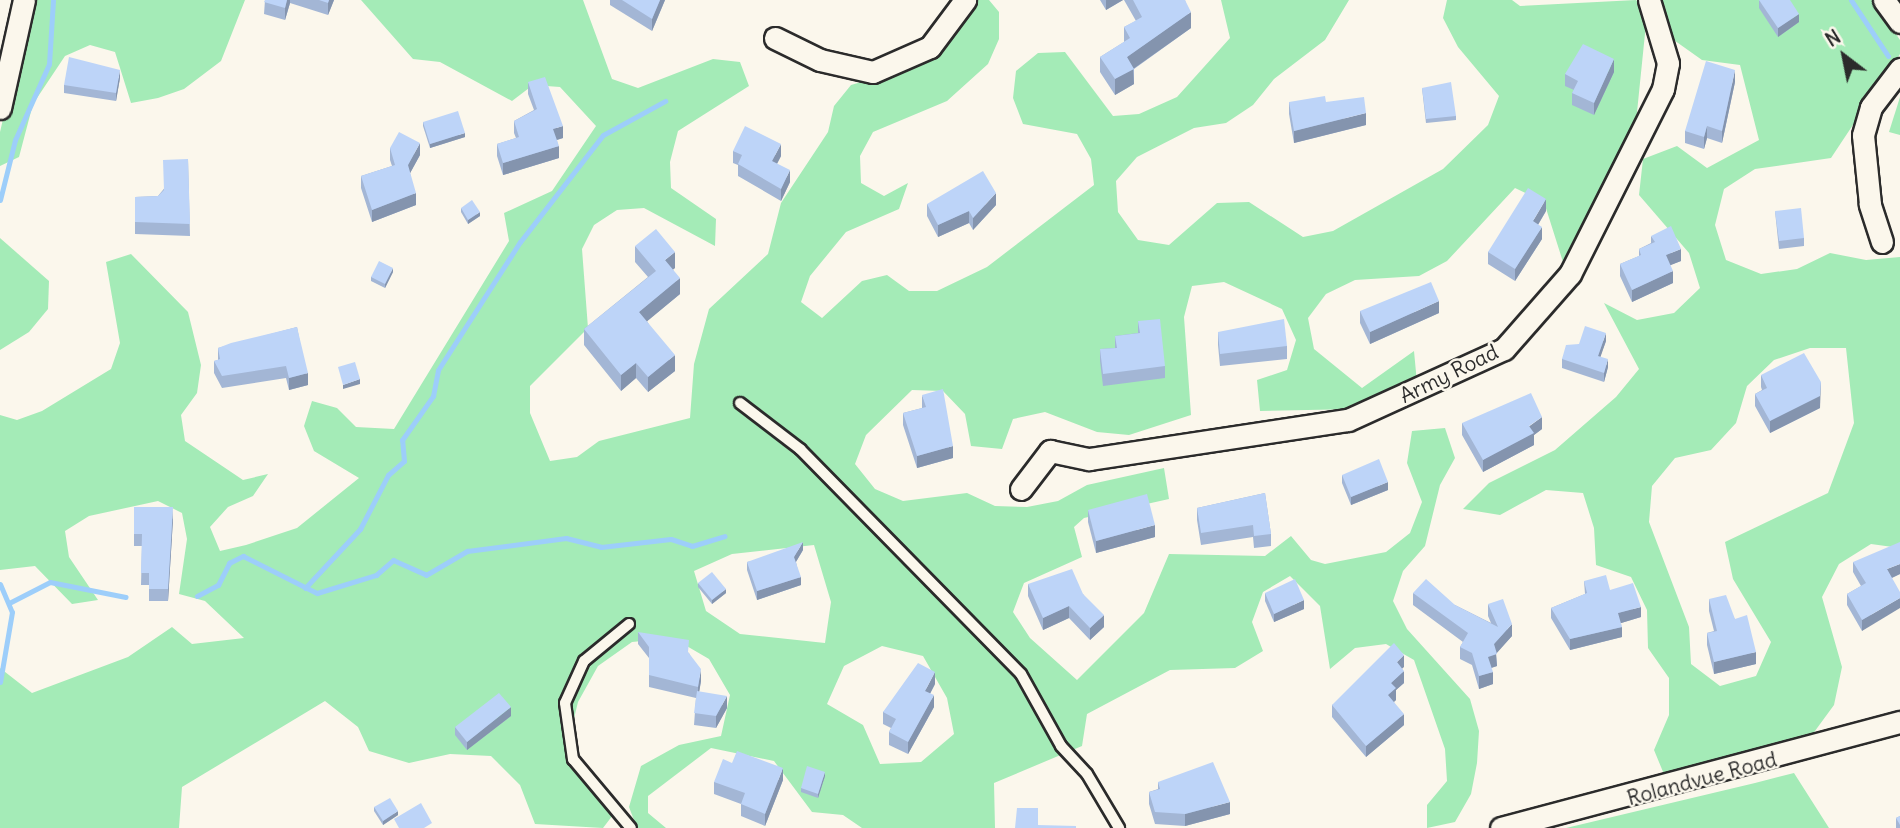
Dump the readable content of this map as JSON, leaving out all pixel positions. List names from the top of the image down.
{
  "streets": {
    "street": ["Army Road", "Rolandvue Road"]
  },
  "north": "top left"
}
